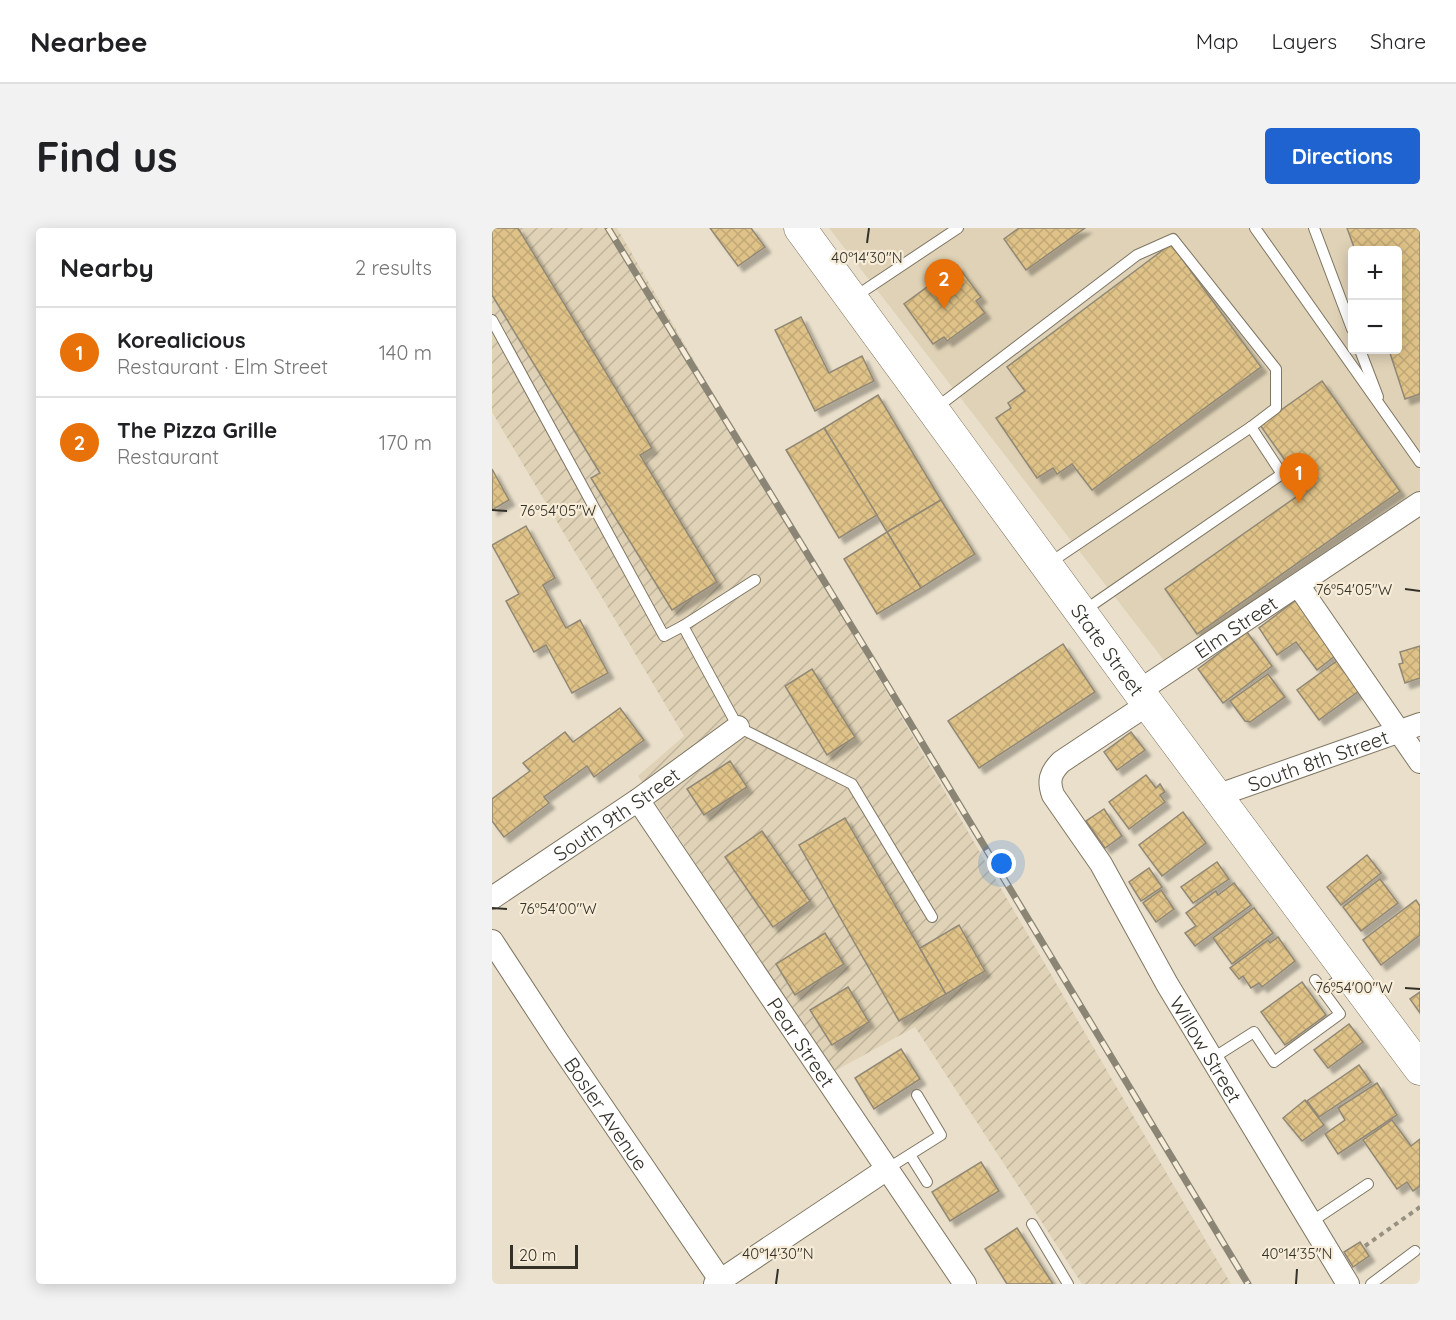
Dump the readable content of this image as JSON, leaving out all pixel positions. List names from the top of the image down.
{
  "streets": {
    "main road": ["State Street"],
    "street": [
      "Elm Street",
      "South 8th Street",
      "South 9th Street",
      "Pear Street",
      "Willow Street",
      "Bosler Avenue"
    ]
  },
  "crossings": [
    ["Elm Street", "State Street"],
    ["Elm Street", "Willow Street"],
    ["State Street", "South 8th Street"],
    ["South 9th Street", "Pear Street"]
  ],
  "scale_bar": "20 m",
  "page": {
    "header": "Nearbee",
    "nav": ["Map", "Layers", "Share"],
    "buttons": "Directions",
    "title": "Find us",
    "heading": ["Nearby", "2 results"],
    "map_buttons": ["+", "−"],
    "pins": ["2", "1"],
    "list": [
      {
        "mark": "1",
        "name": "Korealicious",
        "note": "Restaurant · Elm Street",
        "value": "140 m"
      },
      {
        "mark": "2",
        "name": "The Pizza Grille",
        "note": "Restaurant",
        "value": "170 m"
      }
    ],
    "scale": "20 m"
  },
  "coordinates": [
    "40°14'30\"N",
    "76°54'05\"W",
    "76°54'00\"W",
    "40°14'35\"N"
  ]
}
